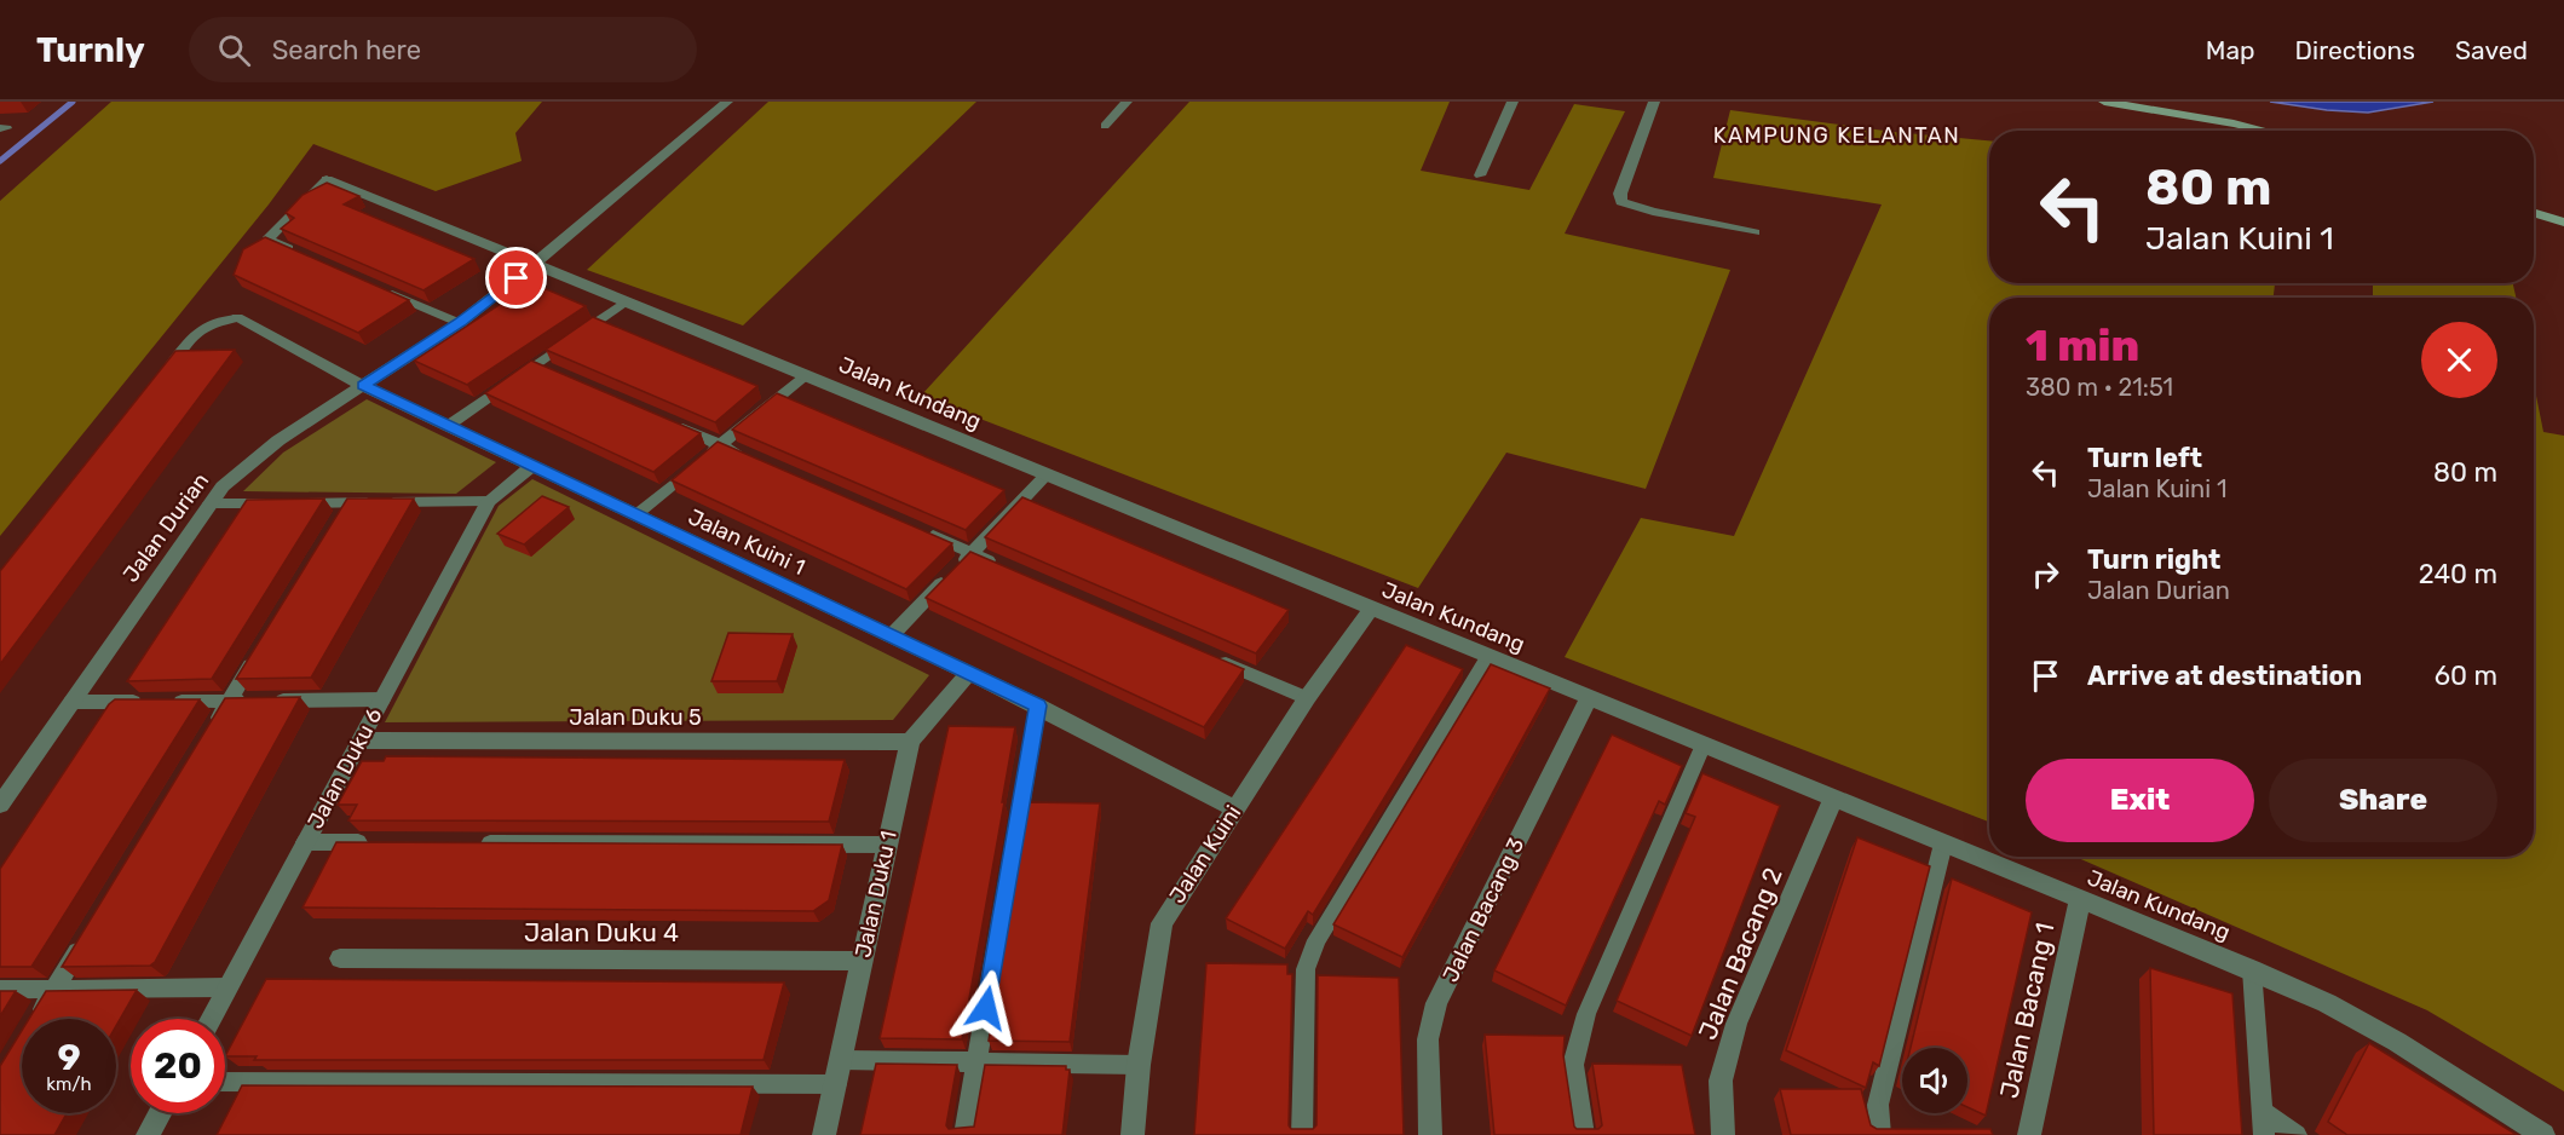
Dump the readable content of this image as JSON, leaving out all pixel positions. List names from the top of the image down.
{
  "streets": {
    "street": [
      "Jalan Kundang",
      "Jalan Durian",
      "Jalan Kuini 1",
      "Jalan Duku 5",
      "Jalan Duku 6",
      "Jalan Kuini",
      "Jalan Duku 1",
      "Jalan Bacang 3",
      "Jalan Duku 4",
      "Jalan Bacang 2",
      "Jalan Bacang 1"
    ]
  },
  "crossings": [
    ["Jalan Kundang", "Jalan Durian"],
    ["Jalan Kundang", "Jalan Kuini"],
    ["Jalan Kundang", "Jalan Bacang 3"],
    ["Jalan Kundang", "Jalan Bacang 2"],
    ["Jalan Kundang", "Jalan Bacang 1"],
    ["Jalan Durian", "Jalan Kuini 1"],
    ["Jalan Kuini 1", "Jalan Kuini"],
    ["Jalan Kuini 1", "Jalan Duku 1"],
    ["Jalan Duku 5", "Jalan Duku 6"],
    ["Jalan Duku 5", "Jalan Duku 1"],
    ["Jalan Duku 1", "Jalan Duku 4"]
  ],
  "districts": ["KAMPUNG KELANTAN"],
  "page": {
    "header": "Turnly",
    "search": "Search here",
    "nav": ["Map", "Directions", "Saved"],
    "turn": ["80 m", "Jalan Kuini 1"],
    "heading": ["1 min", "380 m · 21:51"],
    "list": [
      {
        "name": "Turn left",
        "note": "Jalan Kuini 1",
        "value": "80 m"
      },
      {
        "name": "Turn right",
        "note": "Jalan Durian",
        "value": "240 m"
      },
      {
        "name": "Arrive at destination",
        "value": "60 m"
      }
    ],
    "buttons": ["Exit", "Share"],
    "speed": "9 km/h",
    "limit": "20"
  }
}
